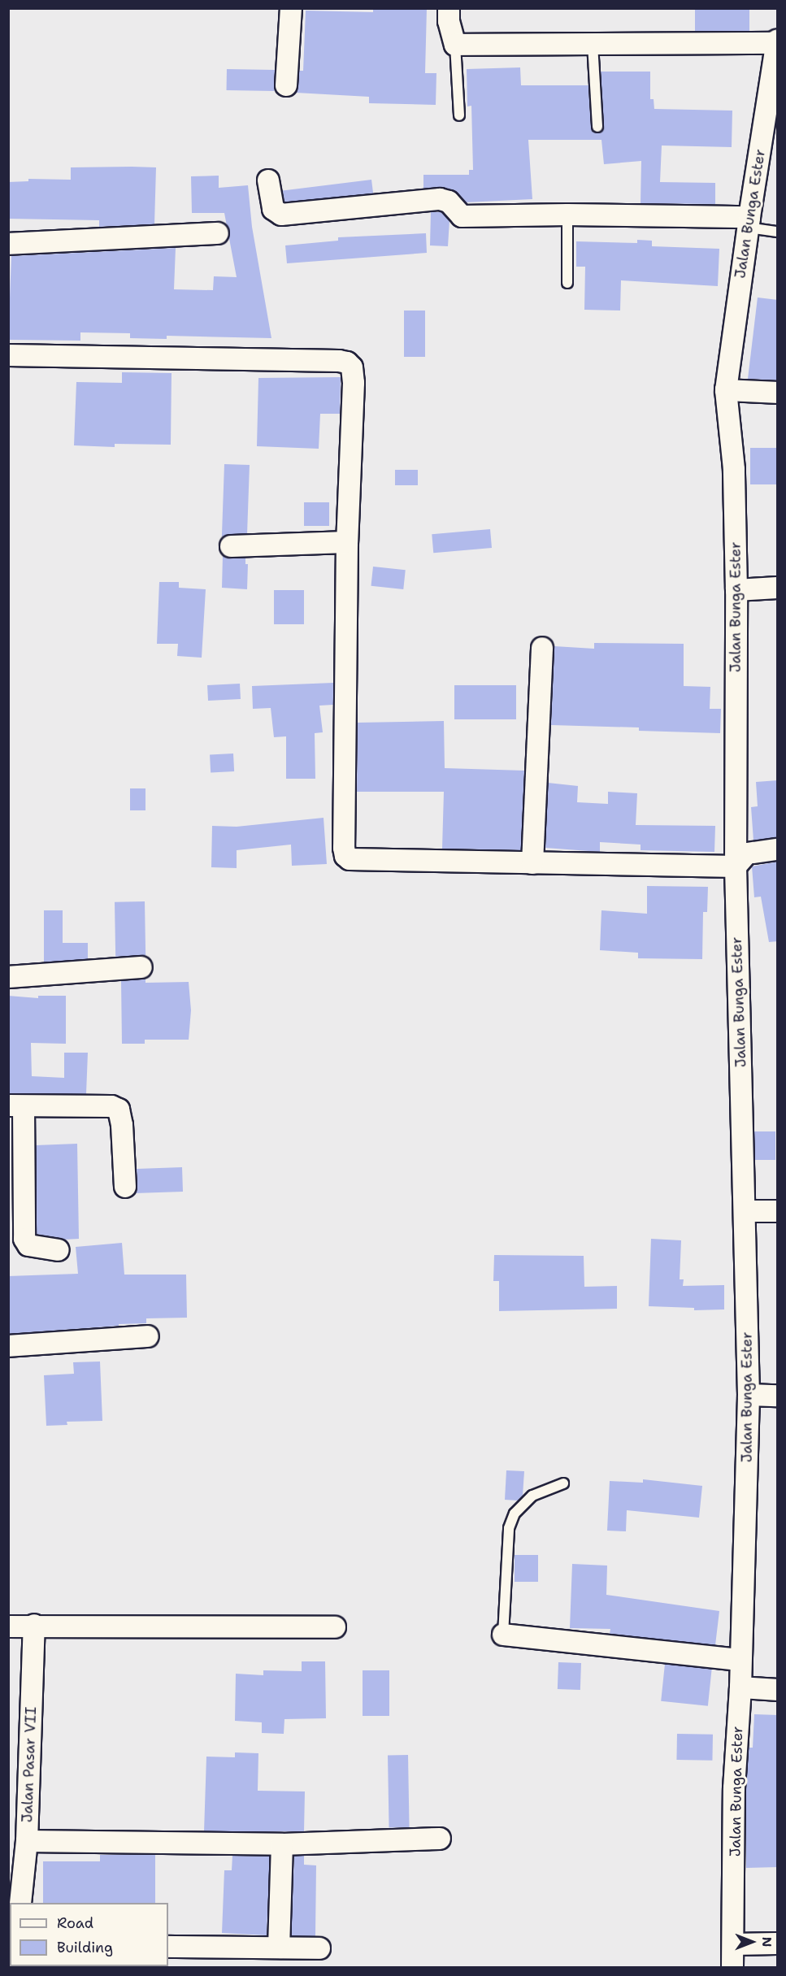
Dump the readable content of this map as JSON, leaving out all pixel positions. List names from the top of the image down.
{
  "streets": {
    "street": ["Jalan Bunga Ester", "Jalan Pasar VII"]
  },
  "legend": ["Road", "Building"],
  "north": "right"
}
